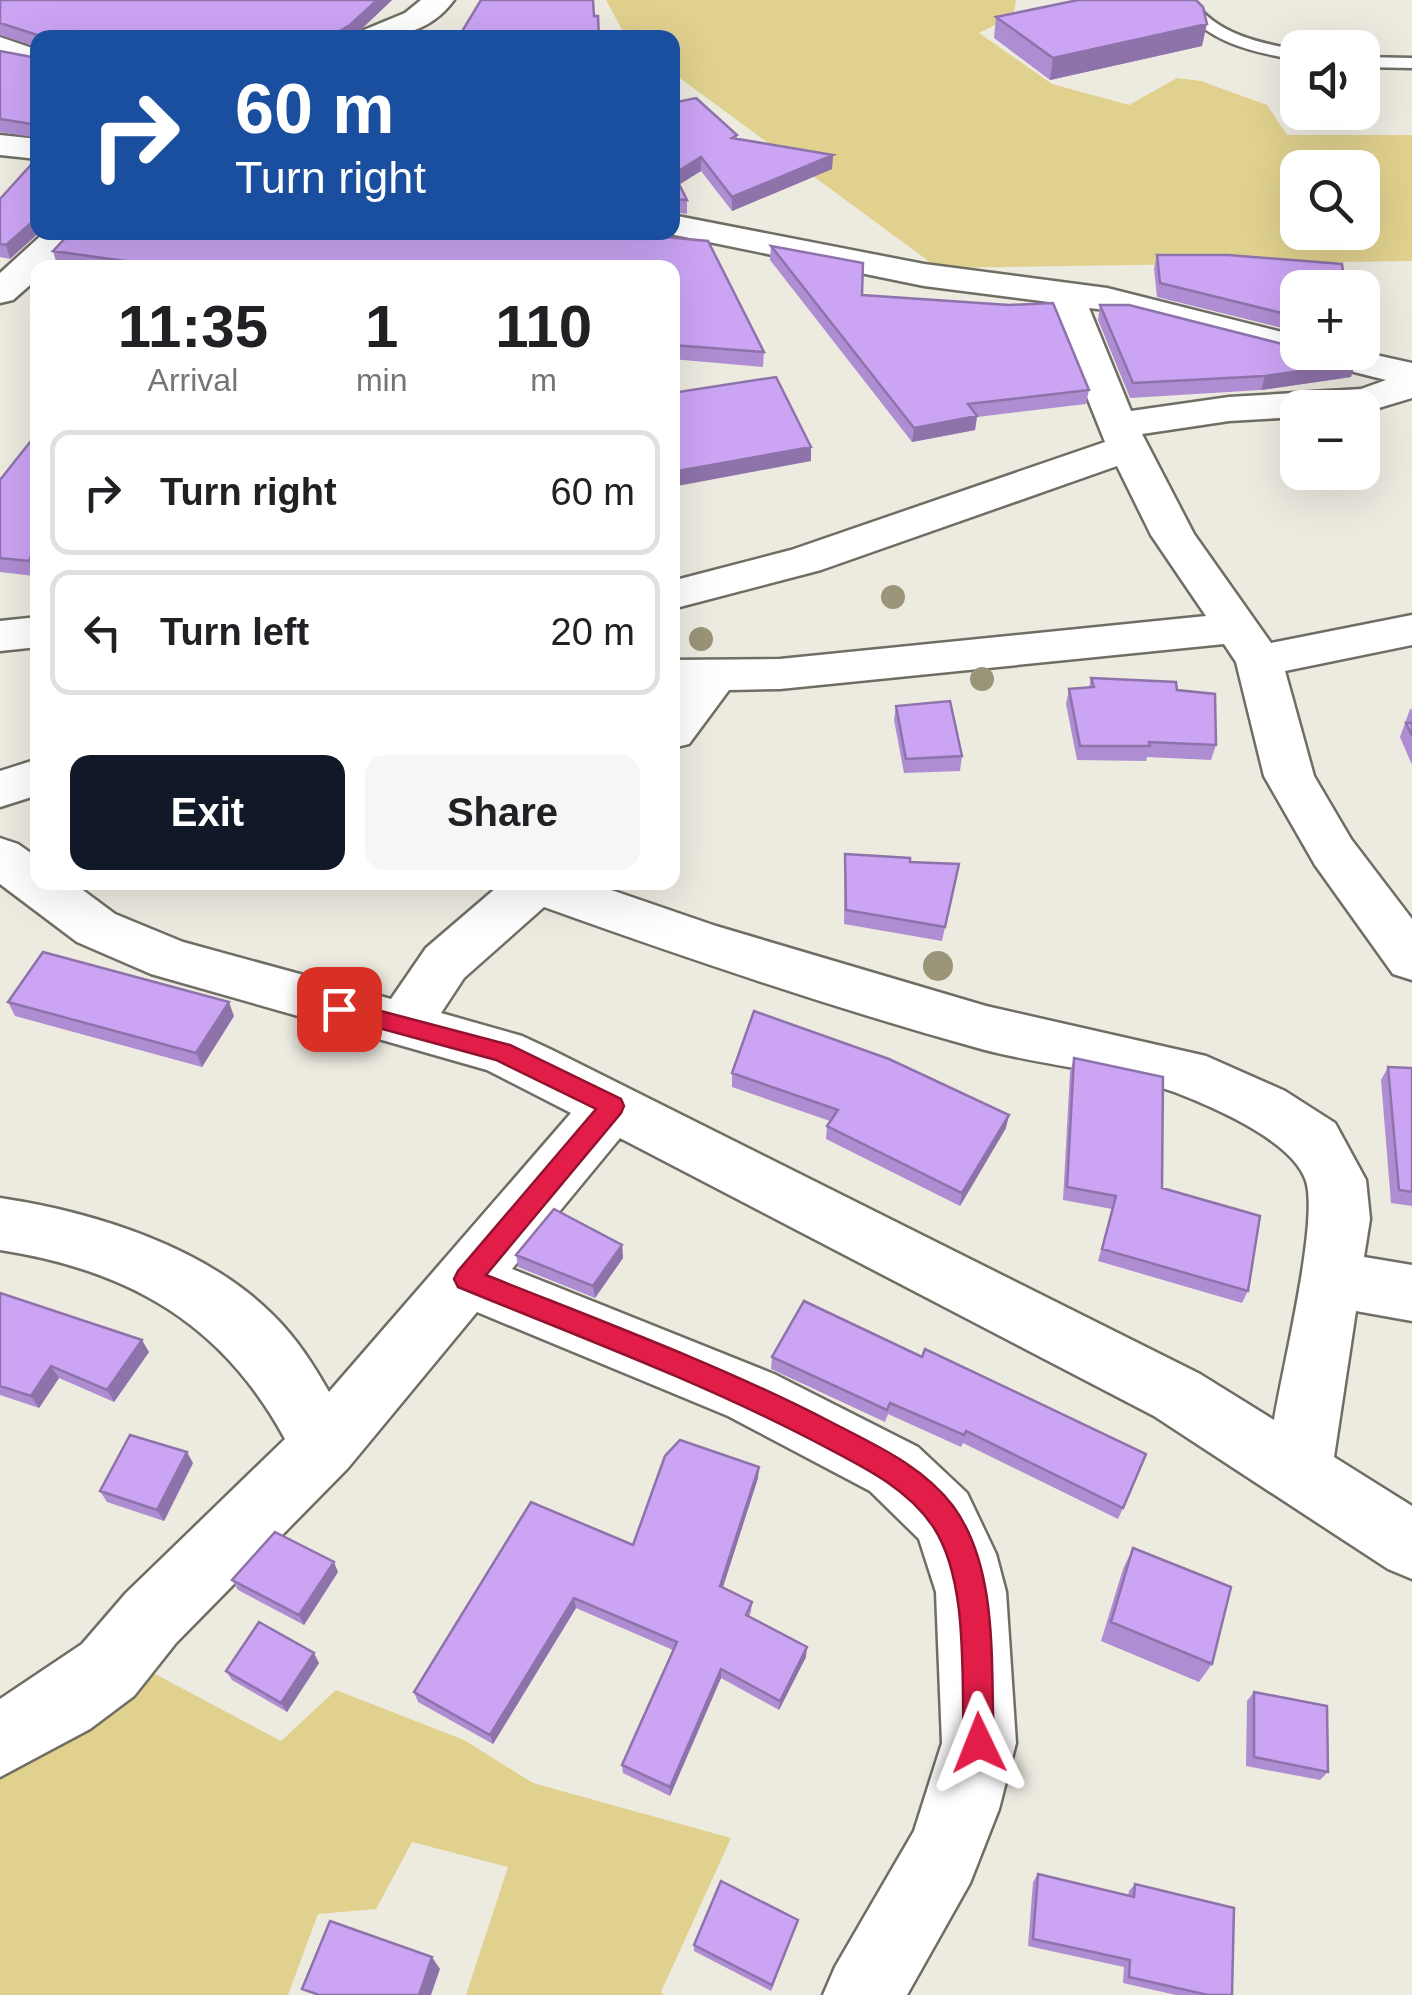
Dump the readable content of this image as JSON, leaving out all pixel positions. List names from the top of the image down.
{
  "page": {
    "map_buttons": ["+", "−"],
    "turn": ["60 m", "Turn right"],
    "eta": [
      "11:35",
      "Arrival",
      "1",
      "min",
      "110",
      "m"
    ],
    "list": [
      {
        "name": "Turn right",
        "value": "60 m"
      },
      {
        "name": "Turn left",
        "value": "20 m"
      }
    ],
    "buttons": ["Exit", "Share"]
  }
}
